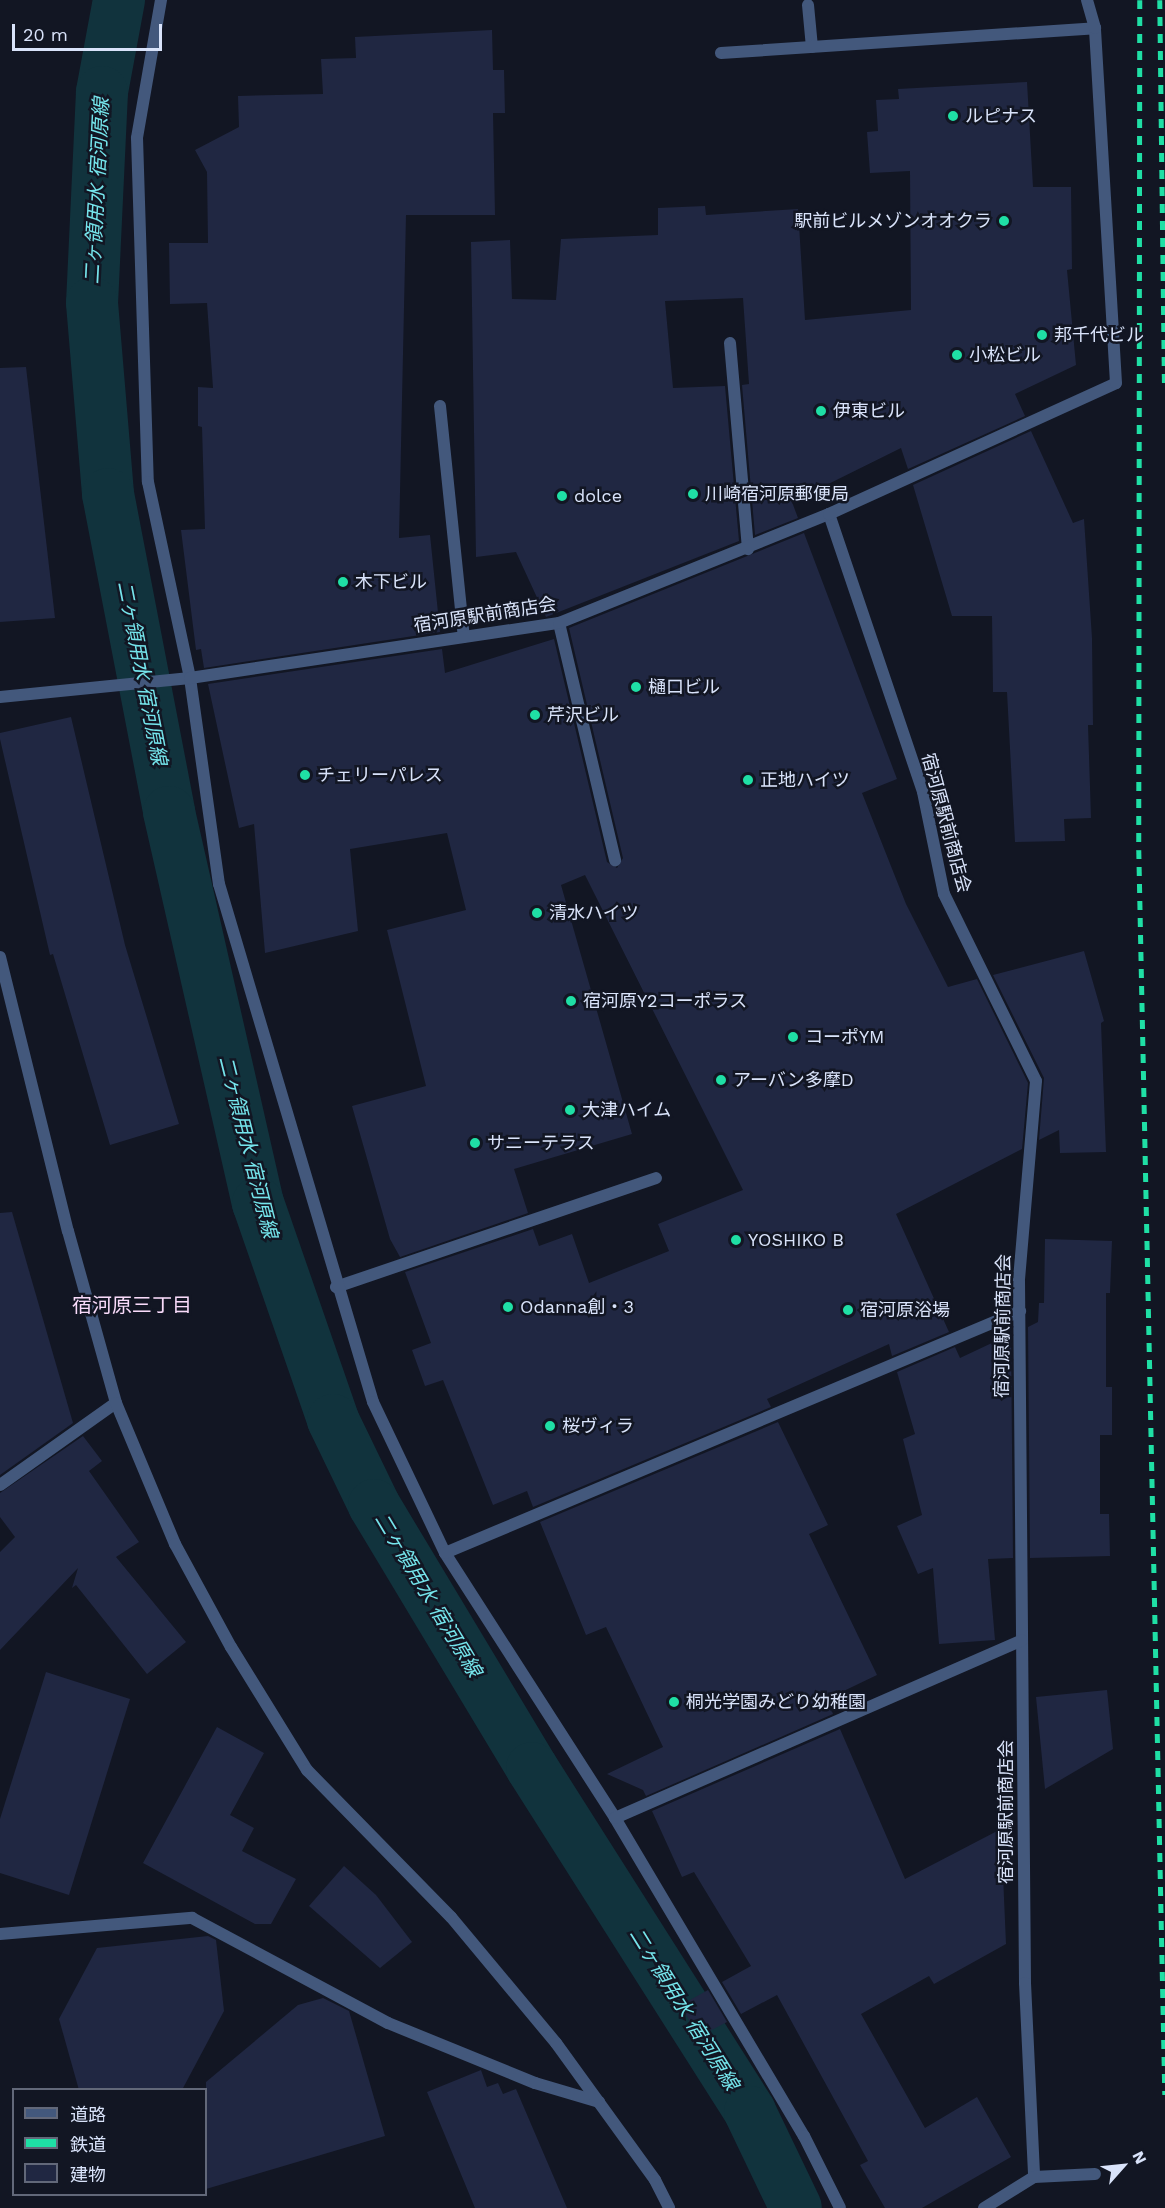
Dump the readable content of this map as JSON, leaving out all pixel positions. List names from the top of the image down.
{
  "streets": {
    "street": ["宿河原駅前商店会"]
  },
  "districts": ["宿河原三丁目"],
  "water": ["二ヶ領用水 宿河原線"],
  "places": [
    "ルピナス",
    "駅前ビルメゾンオオクラ",
    "邦千代ビル",
    "小松ビル",
    "伊東ビル",
    "川崎宿河原郵便局",
    "dolce",
    "木下ビル",
    "樋口ビル",
    "芹沢ビル",
    "チェリーパレス",
    "正地ハイツ",
    "清水ハイツ",
    "宿河原Y2コーポラス",
    "コーポYM",
    "アーバン多摩D",
    "大津ハイム",
    "サニーテラス",
    "YOSHIKO B",
    "Odanna創・3",
    "宿河原浴場",
    "桜ヴィラ",
    "桐光学園みどり幼稚園"
  ],
  "legend": ["道路", "鉄道", "建物"],
  "scale_bar": "20 m",
  "north": "top right"
}
